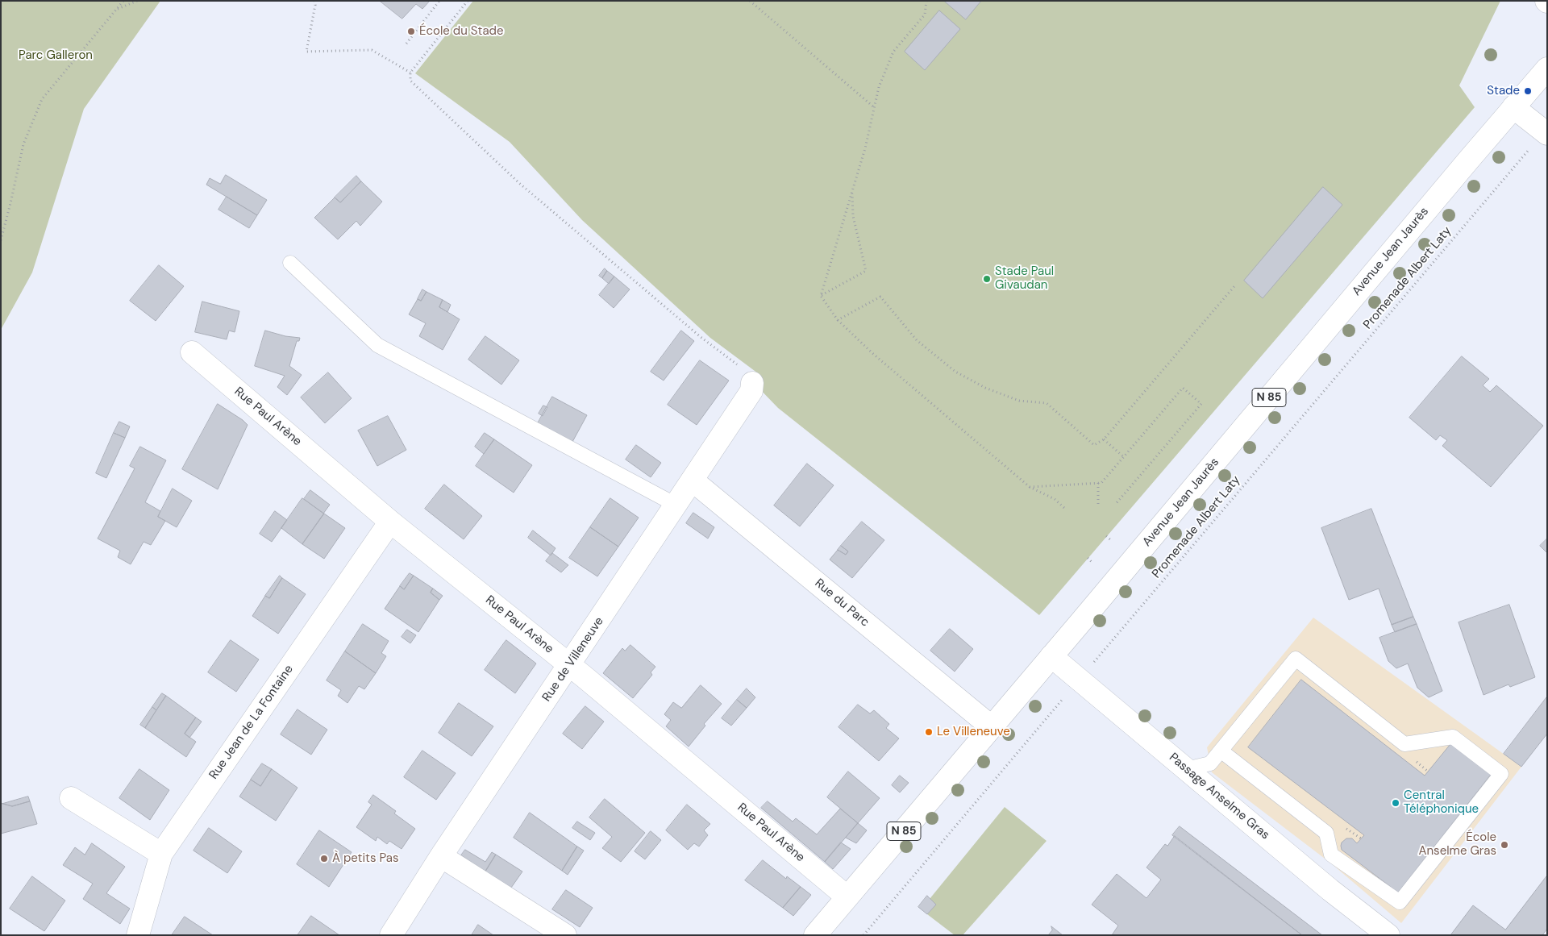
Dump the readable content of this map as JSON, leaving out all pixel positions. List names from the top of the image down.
{
  "streets": {
    "street": [
      "Avenue Jean Jaurès",
      "N 85",
      "Rue Paul Arène",
      "Rue du Parc",
      "Rue de Villeneuve",
      "Rue Jean de La Fontaine",
      "Passage Anselme Gras"
    ],
    "path": ["Promenade Albert Laty"]
  },
  "crossings": [
    ["Avenue Jean Jaurès", "Rue Paul Arène"],
    ["Avenue Jean Jaurès", "Rue du Parc"],
    ["Avenue Jean Jaurès", "Passage Anselme Gras"],
    ["Promenade Albert Laty", "Passage Anselme Gras"],
    ["Rue Paul Arène", "Rue de Villeneuve"],
    ["Rue Paul Arène", "Rue Jean de La Fontaine"],
    ["Rue du Parc", "Rue de Villeneuve"]
  ],
  "parks": ["Parc Galleron"],
  "places": [
    "École du Stade",
    "Stade",
    "Stade Paul Givaudan",
    "Le Villeneuve",
    "Central Téléphonique",
    "École Anselme Gras",
    "À petits Pas"
  ]
}
